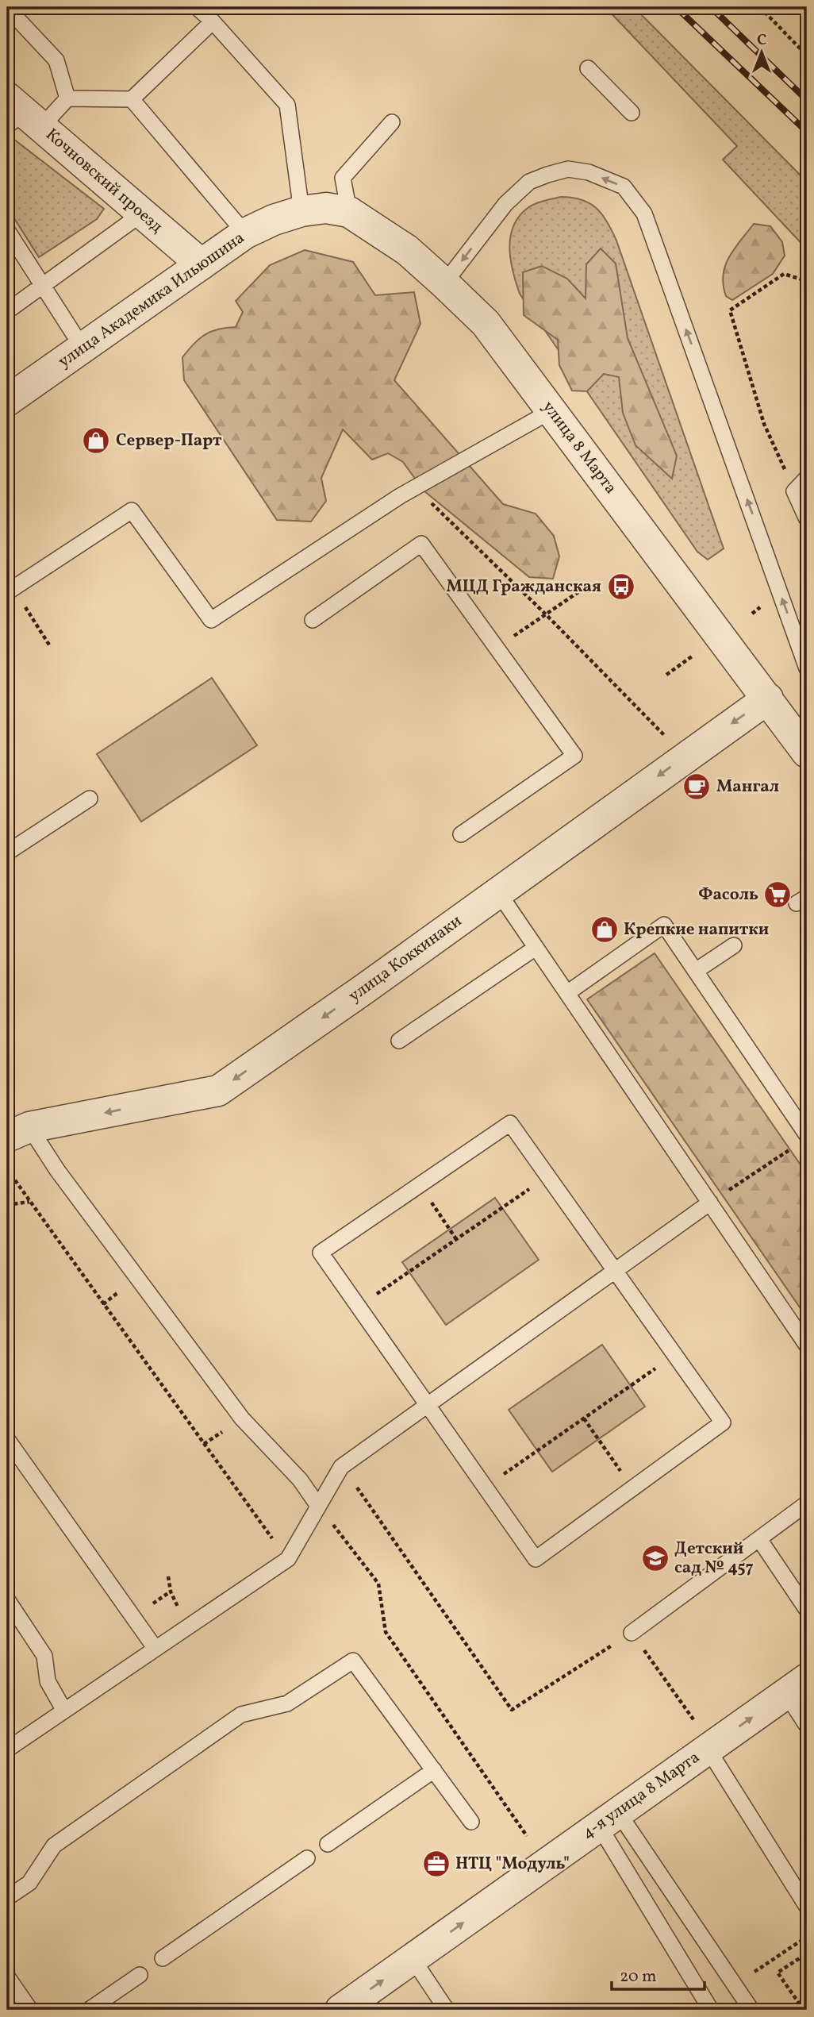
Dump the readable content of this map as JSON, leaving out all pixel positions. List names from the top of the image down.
{
  "streets": {
    "street": [
      "Кочновский проезд",
      "улица Академика Ильюшина",
      "улица 8 Марта",
      "улица Коккинаки",
      "4-я улица 8 Марта"
    ]
  },
  "crossings": [
    ["Кочновский проезд", "улица Академика Ильюшина"],
    ["улица Академика Ильюшина", "улица 8 Марта"],
    ["улица 8 Марта", "улица Коккинаки"]
  ],
  "one_way": ["улица Коккинаки", "4-я улица 8 Марта"],
  "places": {
    "shop": ["Сервер-Парт", "Крепкие напитки"],
    "bus stop": ["МЦД Гражданская"],
    "cafe": ["Мангал"],
    "supermarket": ["Фасоль"],
    "school or university": ["Детский сад № 457"],
    "office": ["НТЦ \"Модуль\""]
  },
  "scale_bar": "20 m",
  "north": "top"
}
